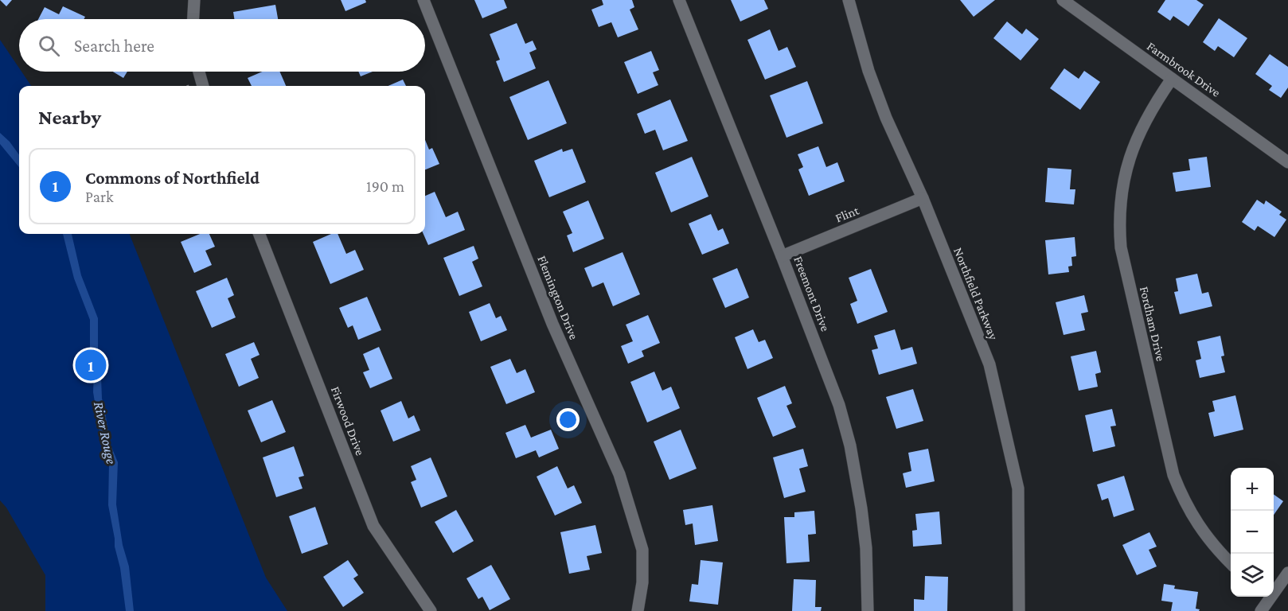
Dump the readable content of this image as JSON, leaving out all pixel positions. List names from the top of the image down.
{
  "streets": {
    "street": [
      "Farmbrook Drive",
      "Flint",
      "Freemont Drive",
      "Northfield Parkway",
      "Flemington Drive",
      "Fordham Drive",
      "Firwood Drive"
    ]
  },
  "crossings": [
    ["Farmbrook Drive", "Fordham Drive"],
    ["Flint", "Freemont Drive"],
    ["Flint", "Northfield Parkway"]
  ],
  "water": ["River Rouge"],
  "page": {
    "search": "Search here",
    "heading": "Nearby",
    "list": [
      {
        "mark": "1",
        "name": "Commons of Northfield",
        "note": "Park",
        "value": "190 m"
      }
    ],
    "pins": "1",
    "map_buttons": ["+", "−"]
  }
}
